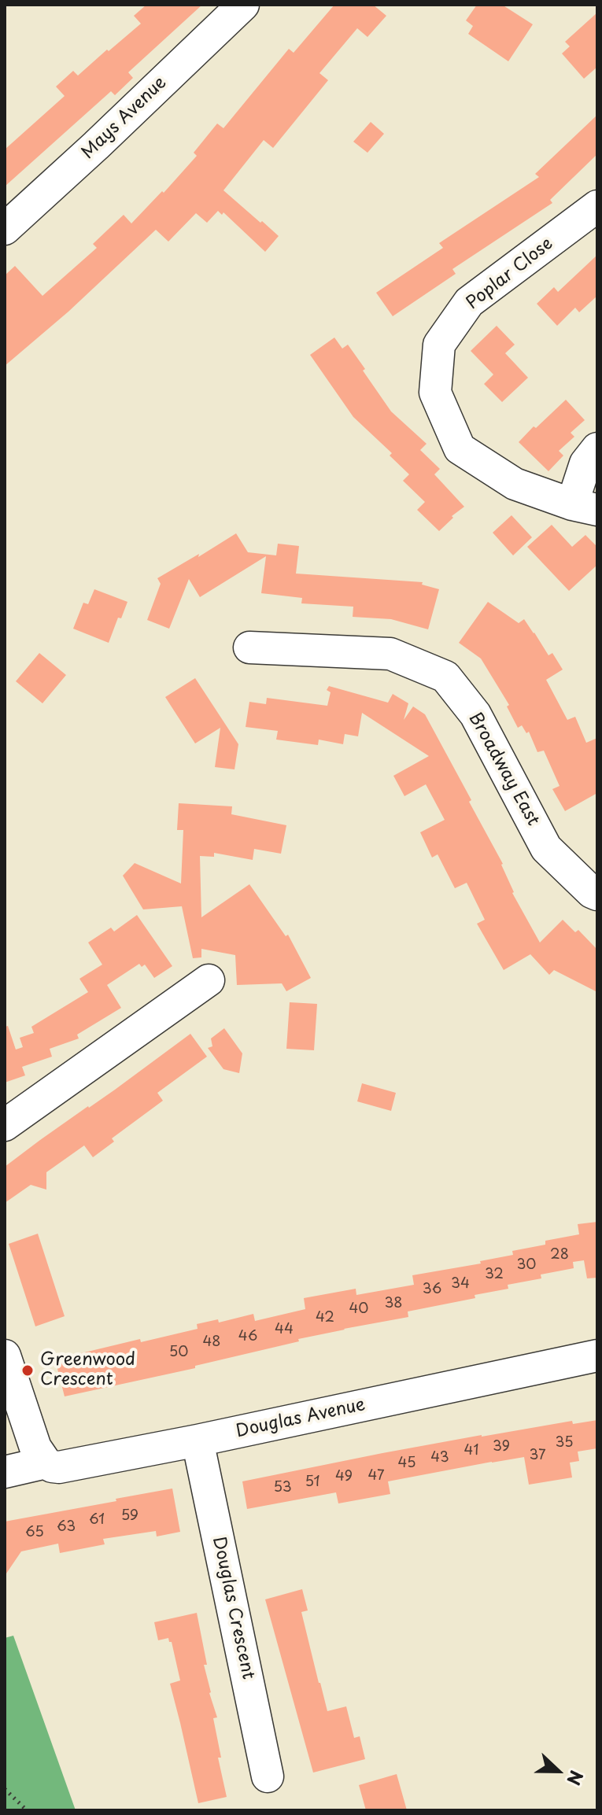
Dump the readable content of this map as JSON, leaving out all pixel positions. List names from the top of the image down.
{
  "streets": {
    "street": [
      "Mays Avenue",
      "Poplar Close",
      "Broadway East",
      "Douglas Avenue",
      "Douglas Crescent"
    ]
  },
  "crossings": [
    ["Douglas Avenue", "Douglas Crescent"]
  ],
  "places": ["Greenwood Crescent"],
  "house_numbers": [
    "28",
    "30",
    "32",
    "34",
    "36",
    "38",
    "40",
    "42",
    "44",
    "46",
    "48",
    "50",
    "35",
    "39",
    "41",
    "37",
    "43",
    "45",
    "47",
    "49",
    "51",
    "53",
    "59",
    "61",
    "63",
    "65"
  ],
  "north": "right"
}
